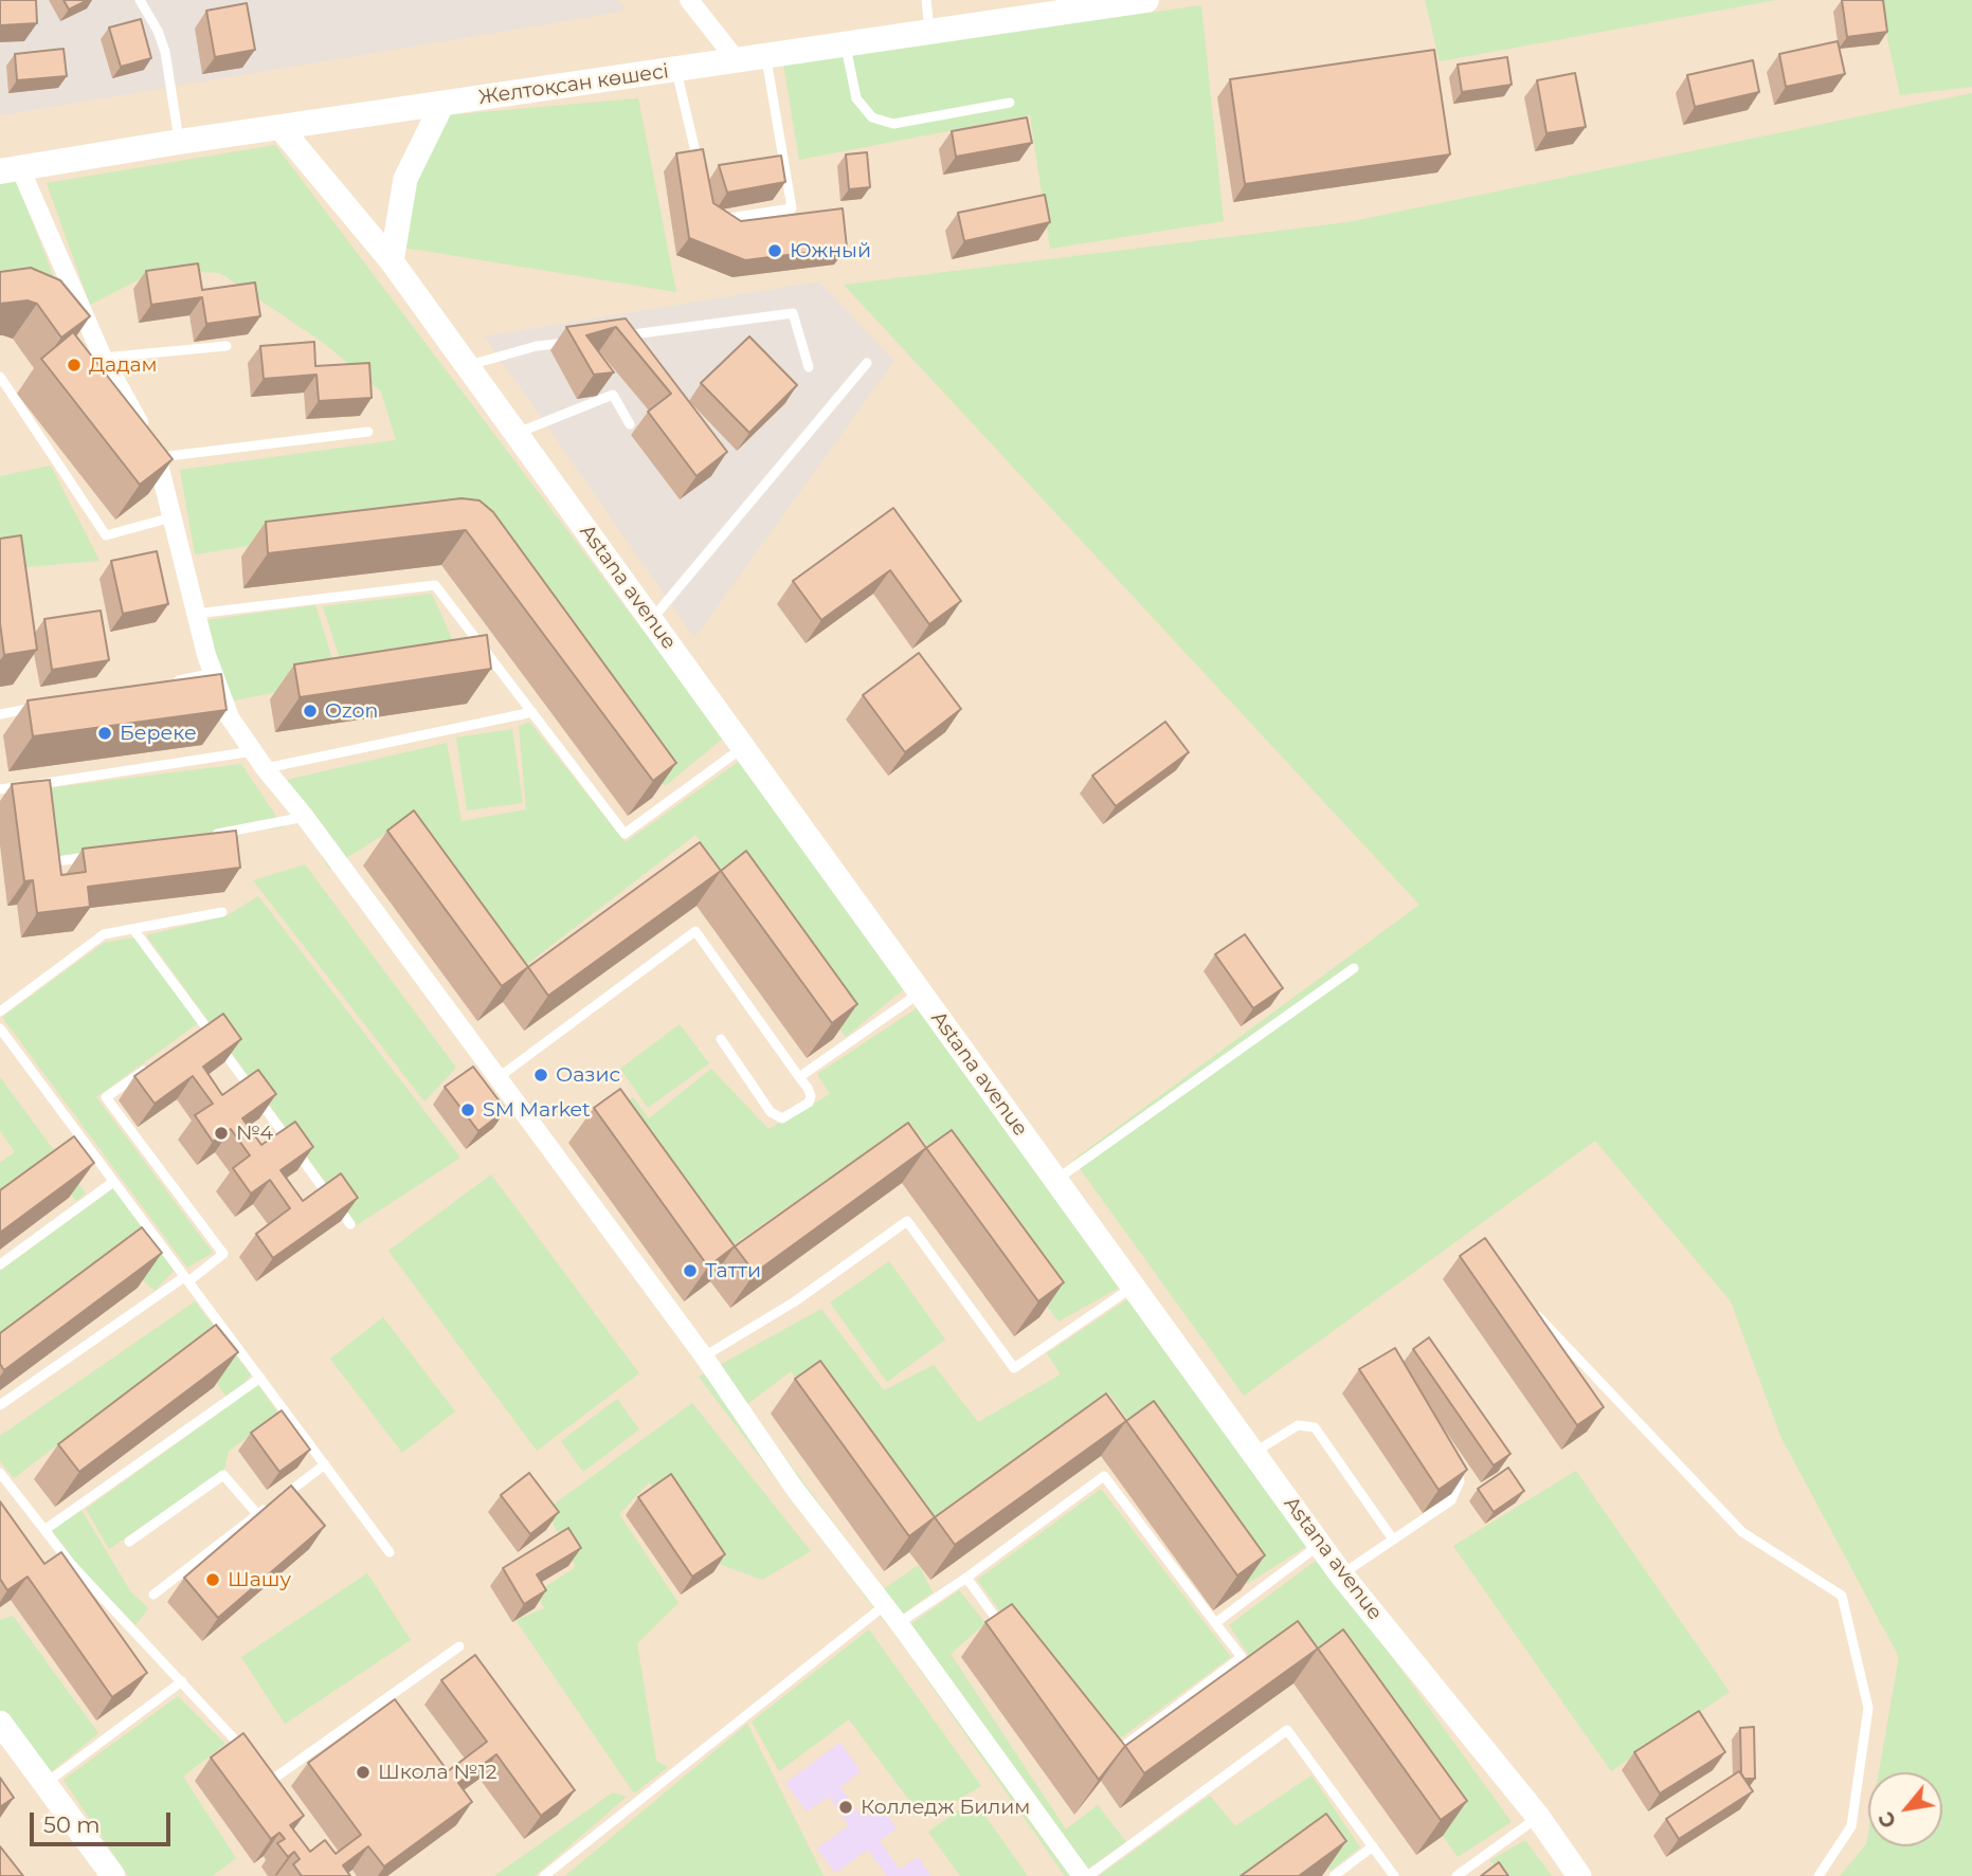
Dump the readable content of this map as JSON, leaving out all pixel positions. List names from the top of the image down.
{
  "streets": {
    "main road": ["Желтоқсан көшесі"],
    "street": ["Astana avenue"]
  },
  "crossings": [
    ["Желтоқсан көшесі", "Astana avenue"]
  ],
  "places": [
    "Южный",
    "Дадам",
    "Ozon",
    "Береке",
    "Оазис",
    "SM Market",
    "№4",
    "Татти",
    "Шашу",
    "Школа №12",
    "Колледж Билим"
  ],
  "scale_bar": "50 m",
  "north": "bottom left"
}
